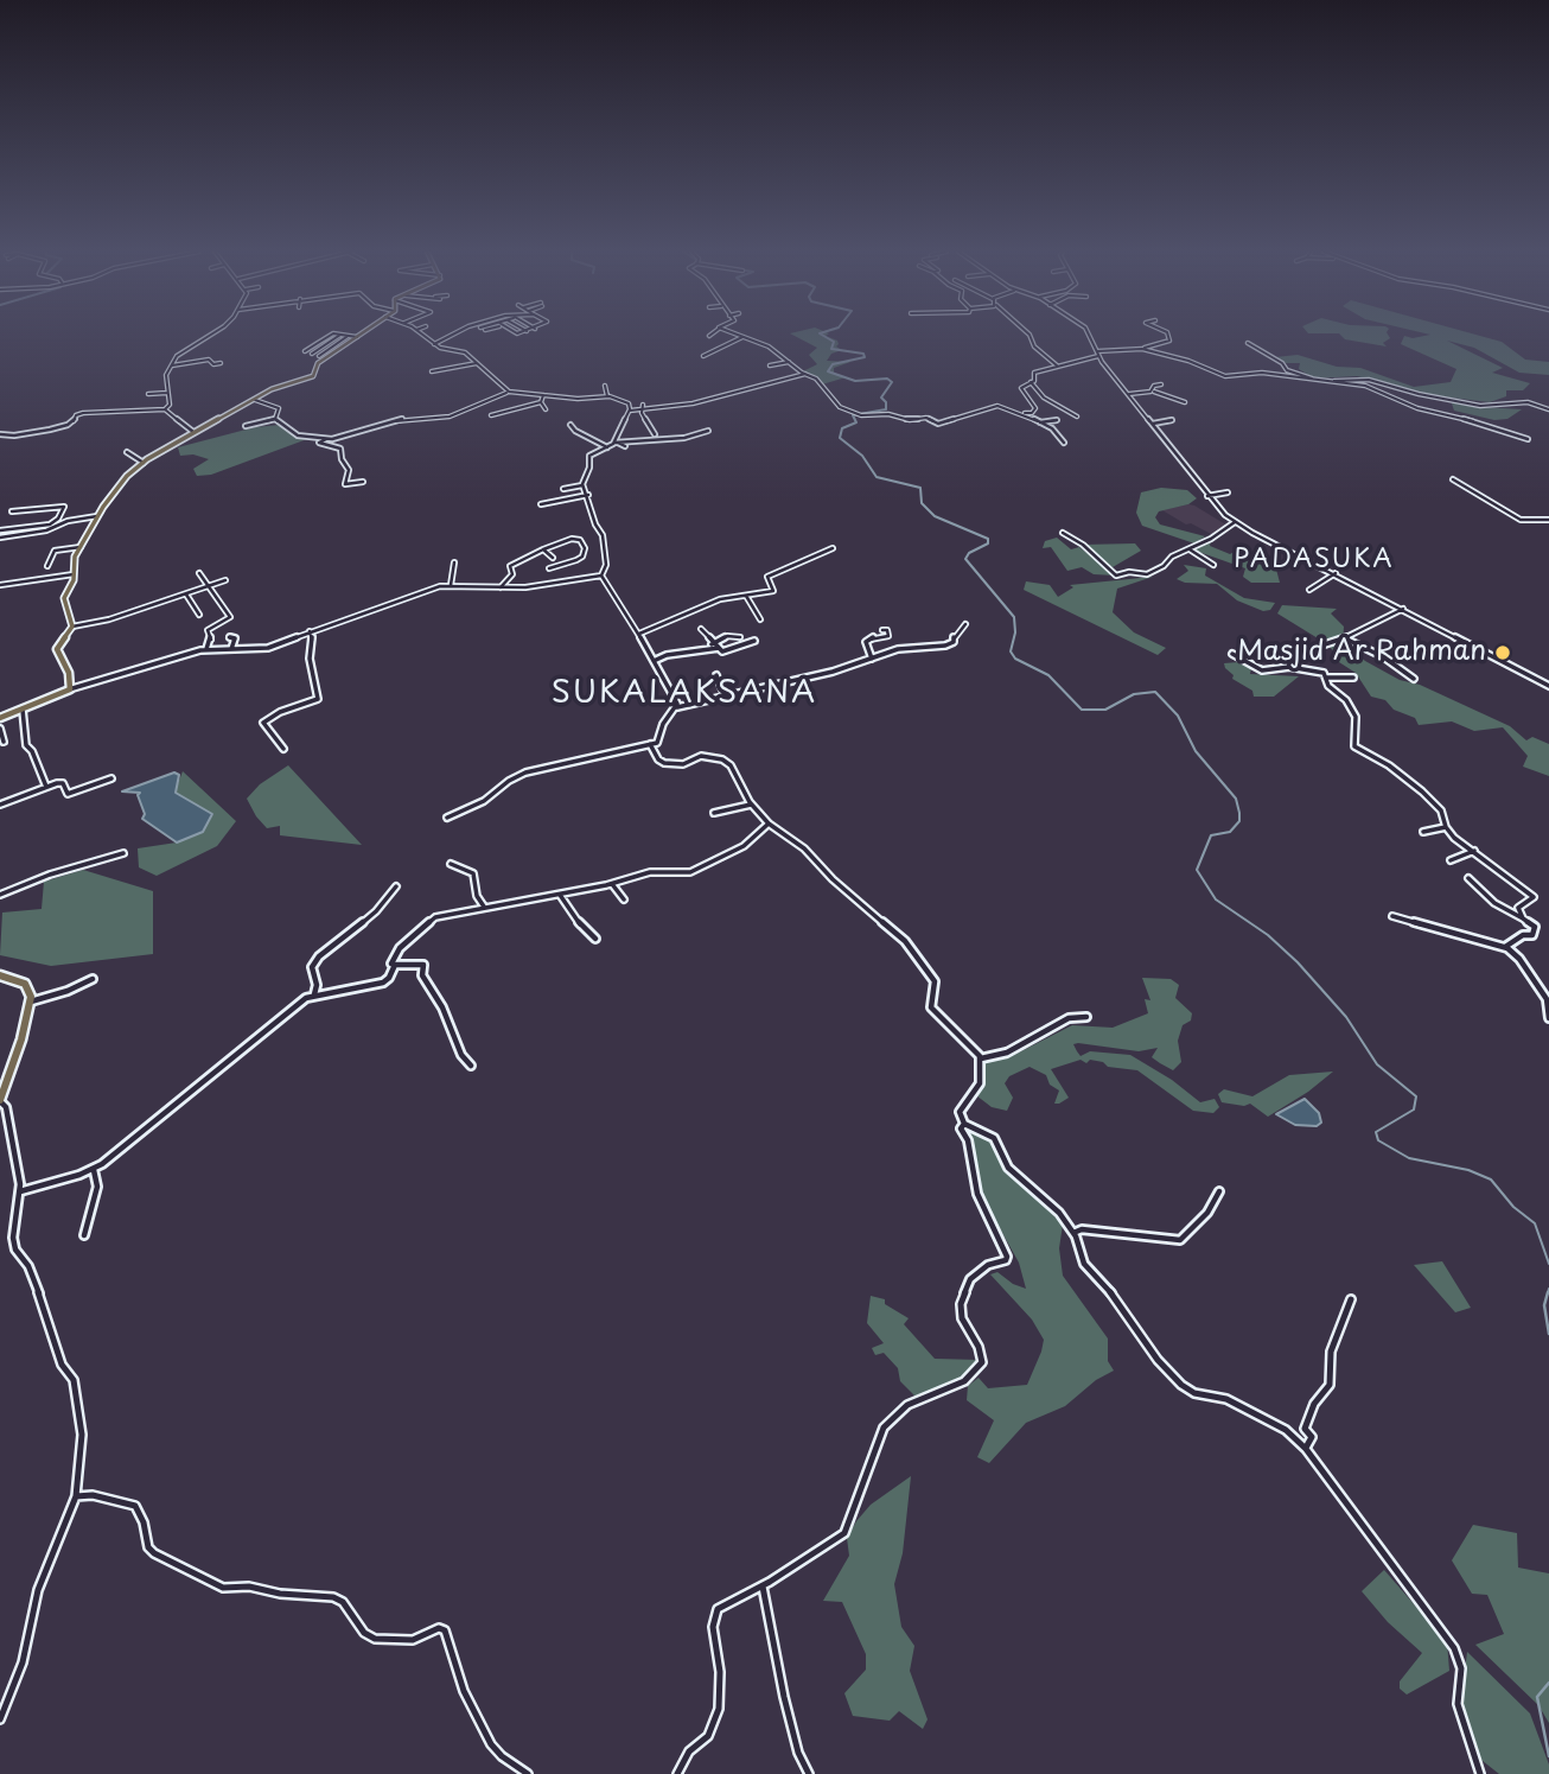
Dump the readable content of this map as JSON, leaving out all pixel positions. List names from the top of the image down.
{
  "districts": ["PADASUKA", "SUKALAKSANA"],
  "places": ["Masjid Ar Rahman"]
}
